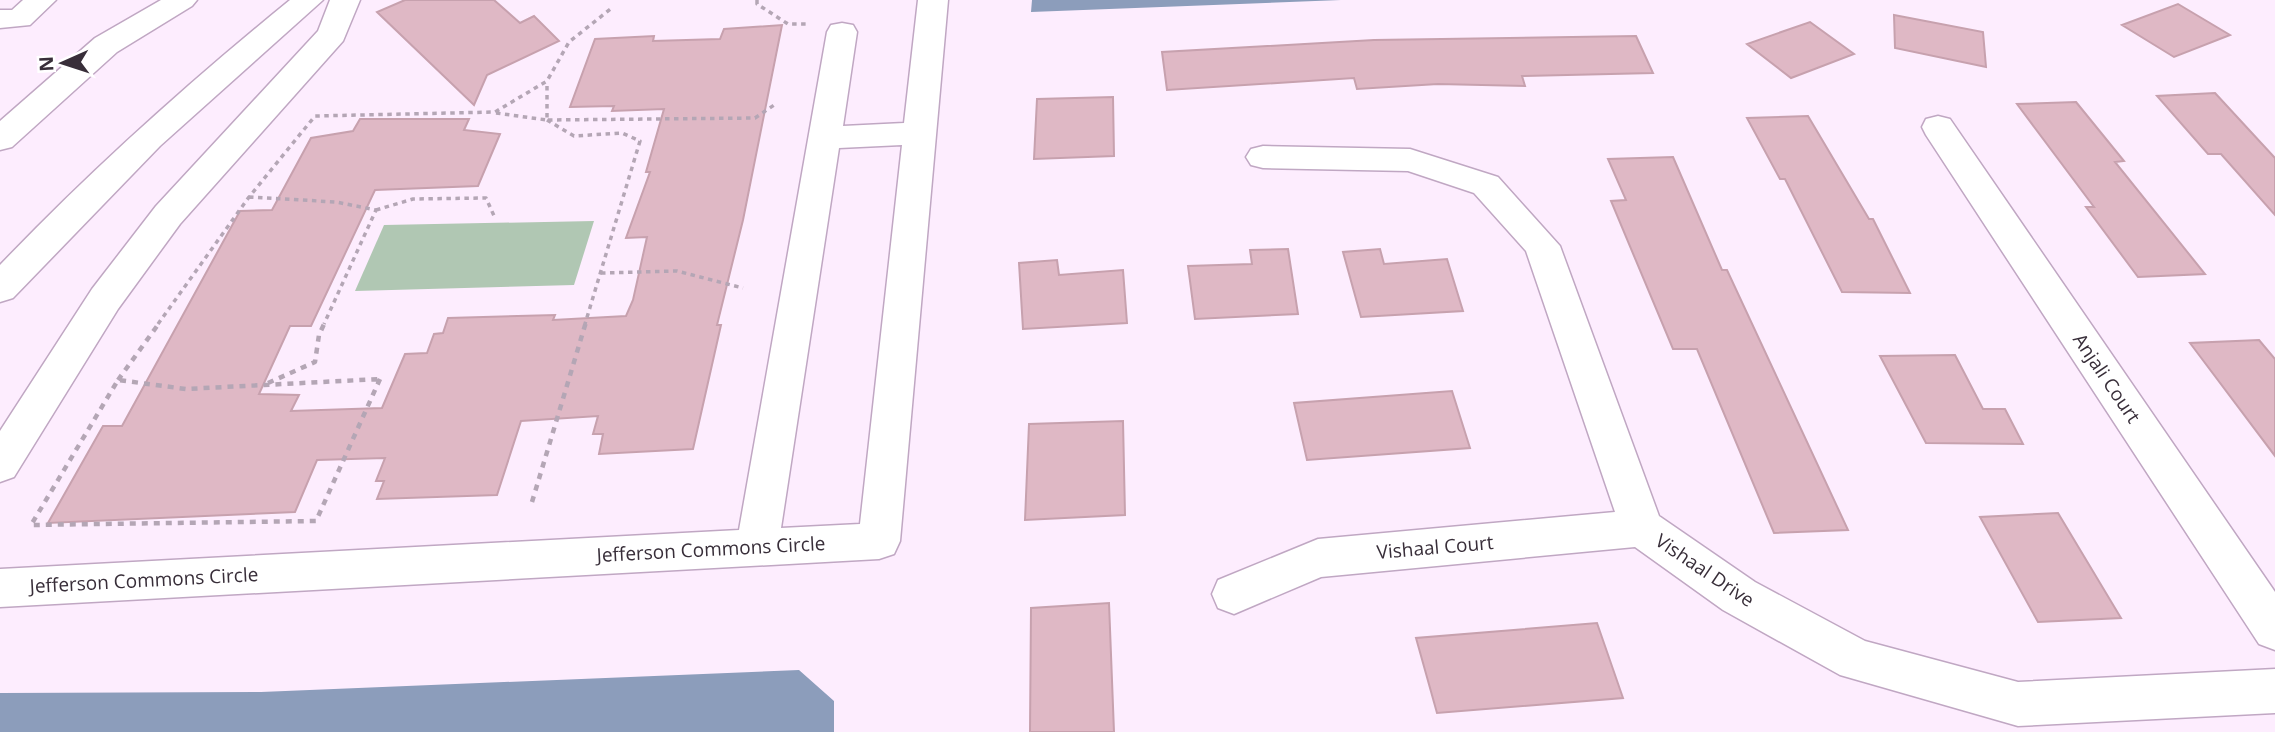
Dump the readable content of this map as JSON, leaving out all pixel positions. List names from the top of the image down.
{
  "streets": {
    "street": [
      "Anjali Court",
      "Vishaal Court",
      "Jefferson Commons Circle",
      "Vishaal Drive"
    ]
  },
  "crossings": [
    ["Vishaal Court", "Vishaal Drive"]
  ],
  "north": "left"
}
